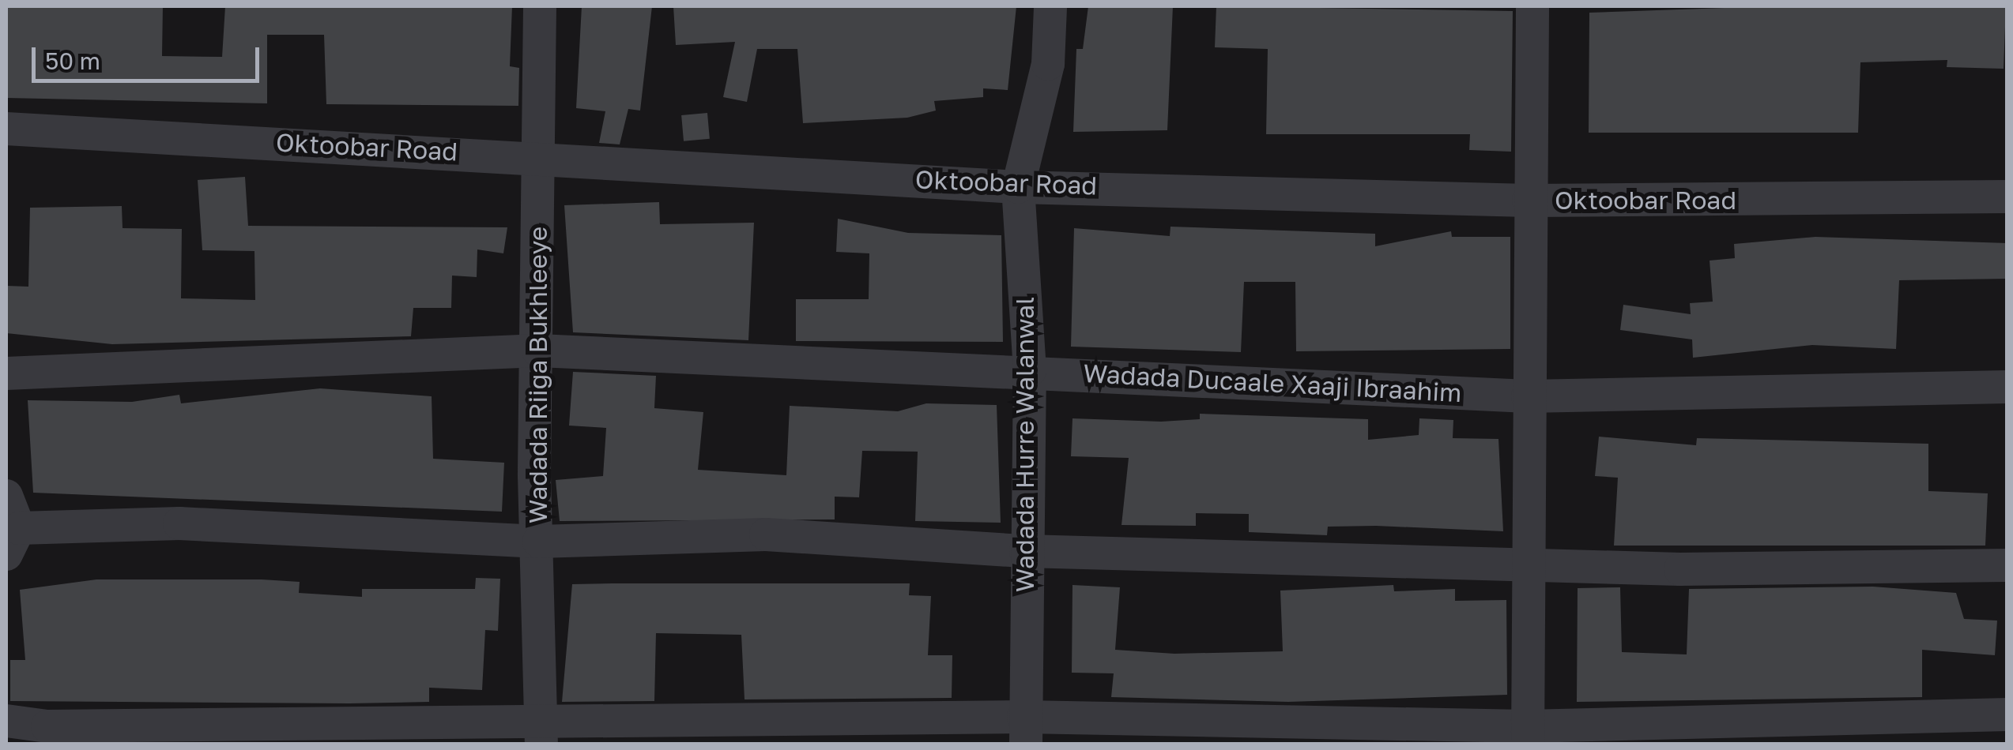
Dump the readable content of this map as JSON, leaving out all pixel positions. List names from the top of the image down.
{
  "streets": {
    "street": [
      "Oktoobar Road",
      "Wadada Riiga Bukhleeye",
      "Wadada Ducaale Xaaji Ibraahim",
      "Wadada Hurre Walanwal"
    ]
  },
  "crossings": [
    ["Oktoobar Road", "Wadada Riiga Bukhleeye"],
    ["Oktoobar Road", "Wadada Hurre Walanwal"],
    ["Wadada Riiga Bukhleeye", "Wadada Ducaale Xaaji Ibraahim"],
    ["Wadada Ducaale Xaaji Ibraahim", "Wadada Hurre Walanwal"]
  ],
  "scale_bar": "50 m"
}
